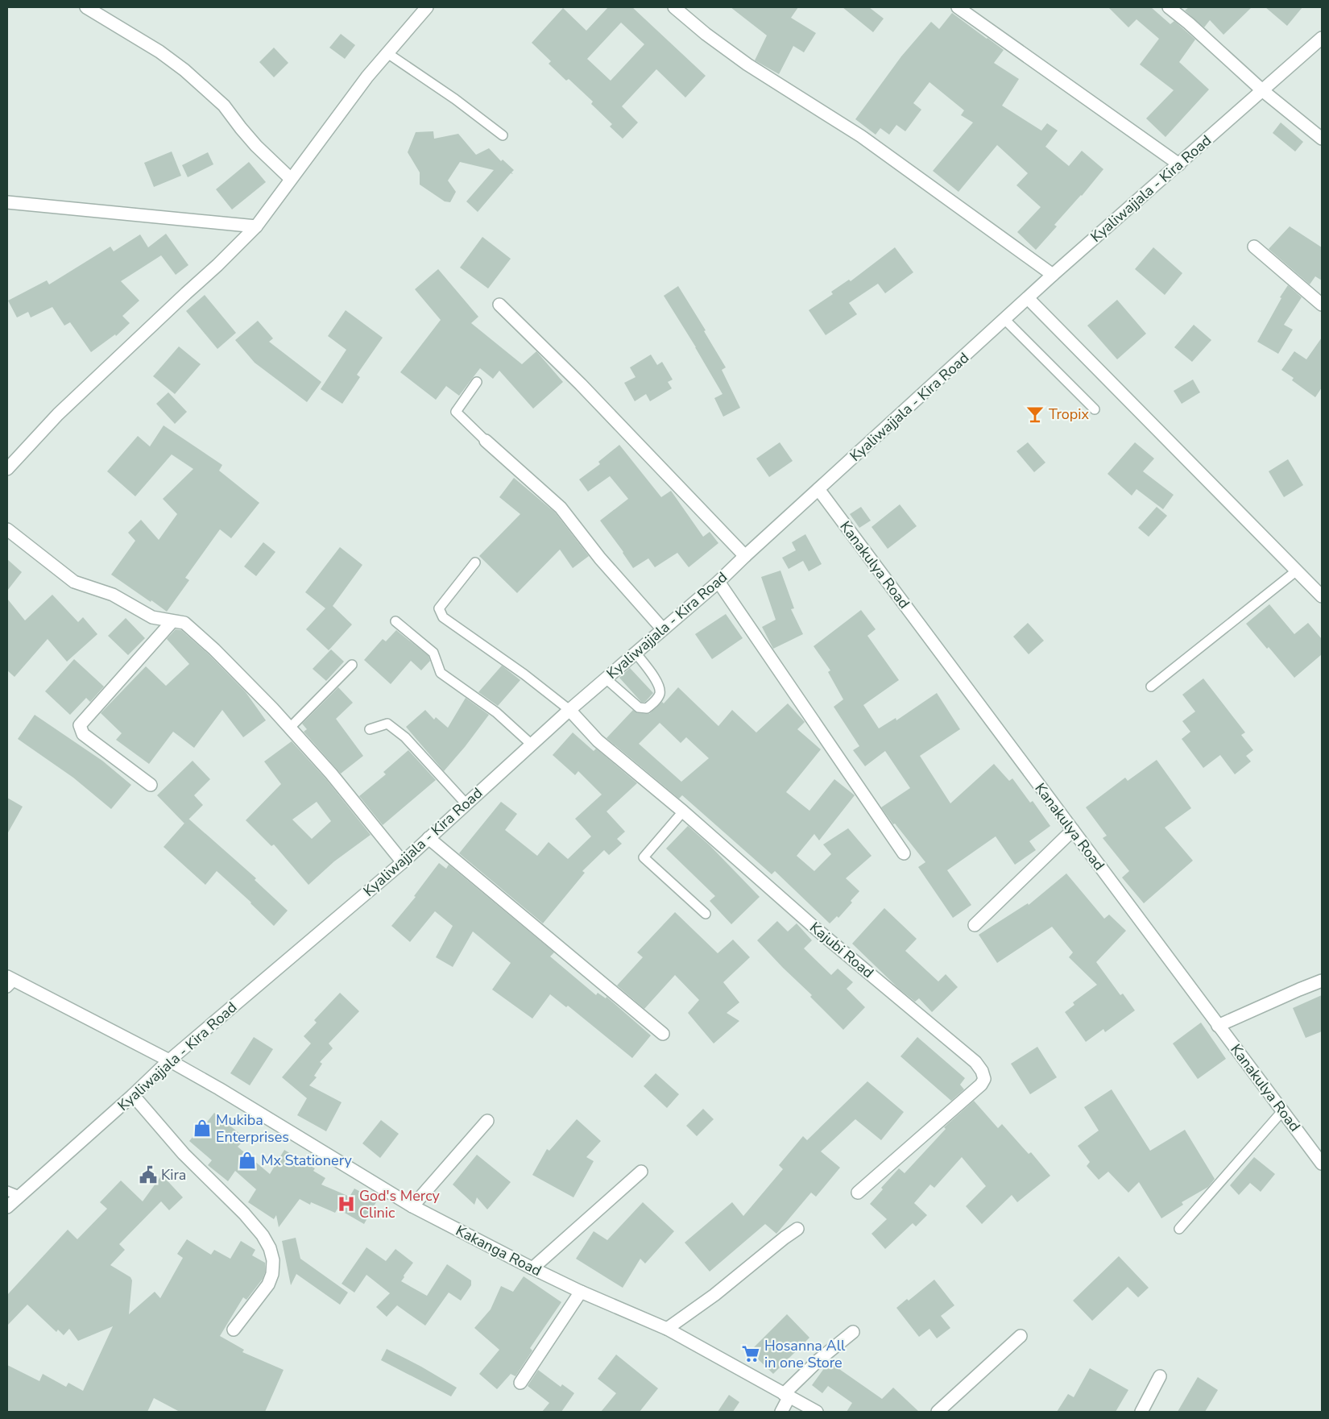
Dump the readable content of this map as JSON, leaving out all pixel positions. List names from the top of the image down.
{
  "streets": {
    "street": [
      "Kyaliwajjala - Kira Road",
      "Kanakulya Road",
      "Kajubi Road",
      "Kakanga Road"
    ]
  },
  "crossings": [
    ["Kyaliwajjala - Kira Road", "Kanakulya Road"],
    ["Kyaliwajjala - Kira Road", "Kajubi Road"],
    ["Kyaliwajjala - Kira Road", "Kakanga Road"]
  ],
  "places": {
    "bar": ["Tropix"],
    "shop": ["Mukiba Enterprises", "Mx Stationery"],
    "public building": ["Kira"],
    "hospital": ["God's Mercy Clinic"],
    "supermarket": ["Hosanna All in one Store"]
  }
}
